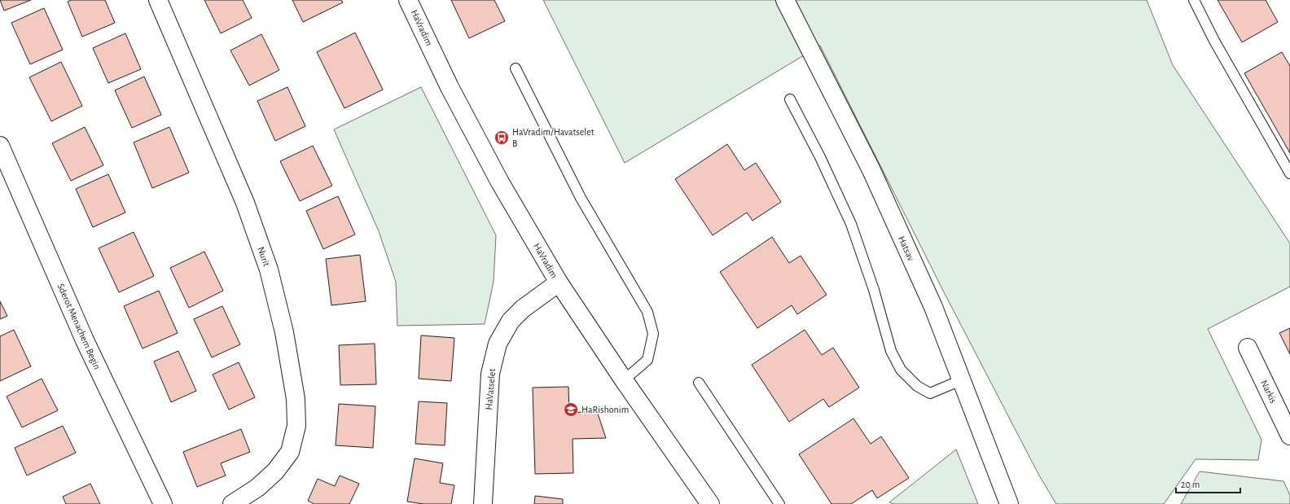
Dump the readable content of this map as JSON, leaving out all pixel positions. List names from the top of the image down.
{
  "streets": {
    "street": [
      "HaVradim",
      "Hatsav",
      "Nurit",
      "Sderot Menachem Begin",
      "HaVatselet",
      "Narkis"
    ]
  },
  "crossings": [
    ["HaVradim", "HaVatselet"]
  ],
  "places": {
    "bus stop": ["HaVradim/Havatselet B"],
    "school or university": ["HaRishonim"]
  },
  "scale_bar": "20 m"
}
